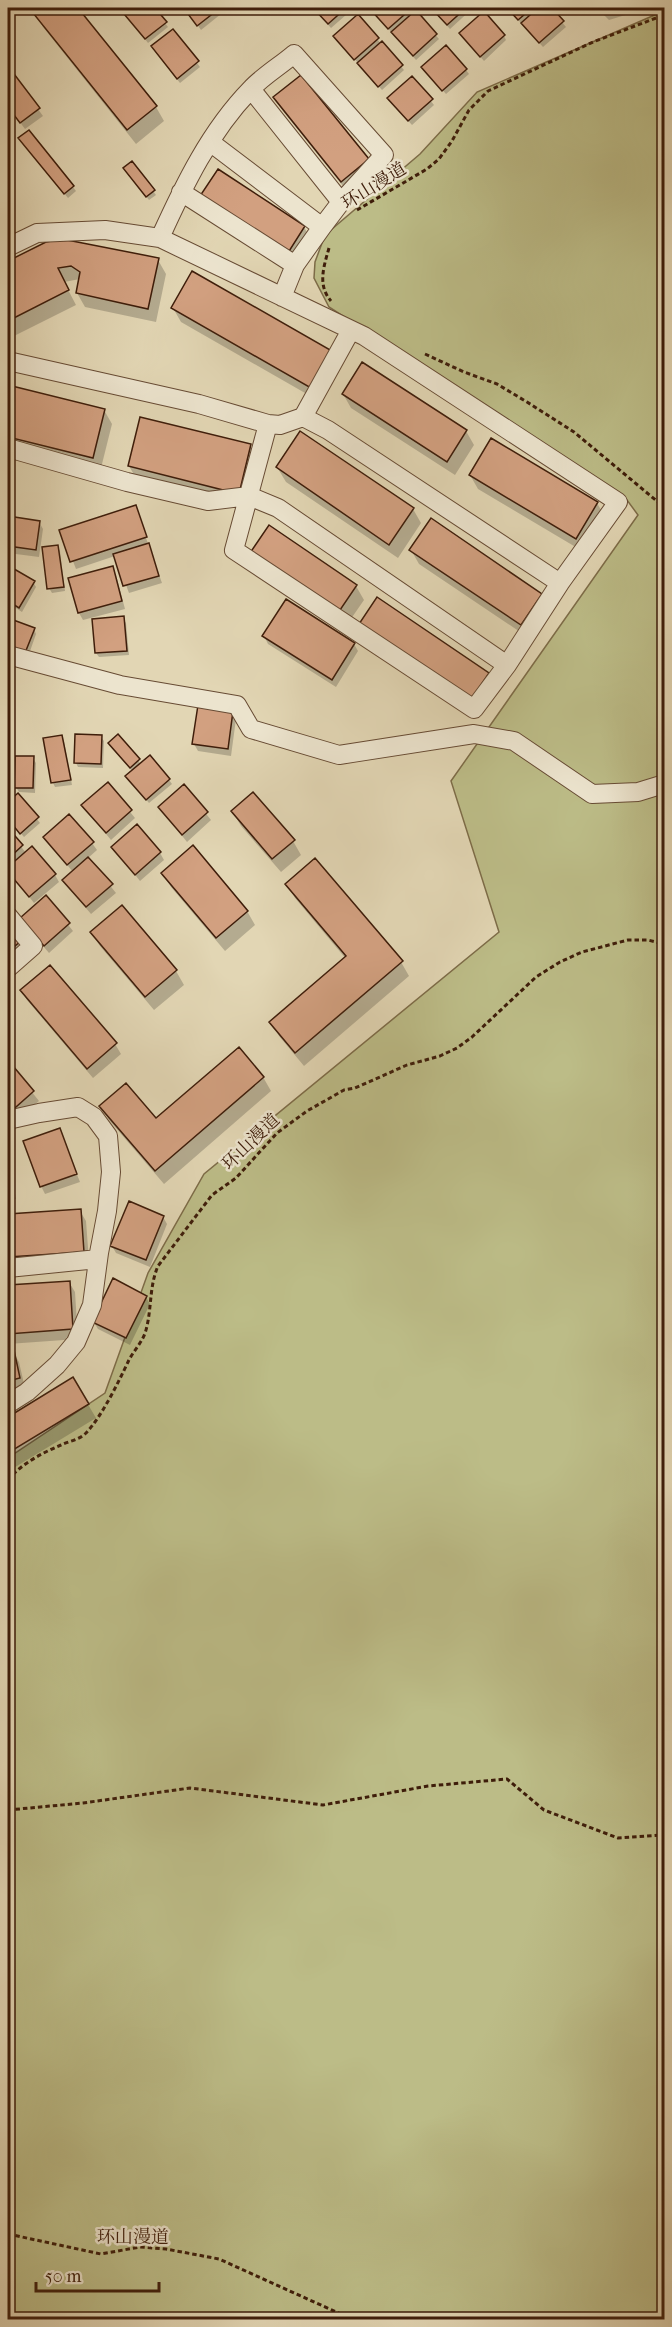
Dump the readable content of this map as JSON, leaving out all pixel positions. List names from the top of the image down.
{
  "streets": {
    "path": ["环山漫道"]
  },
  "scale_bar": "50 m"
}
